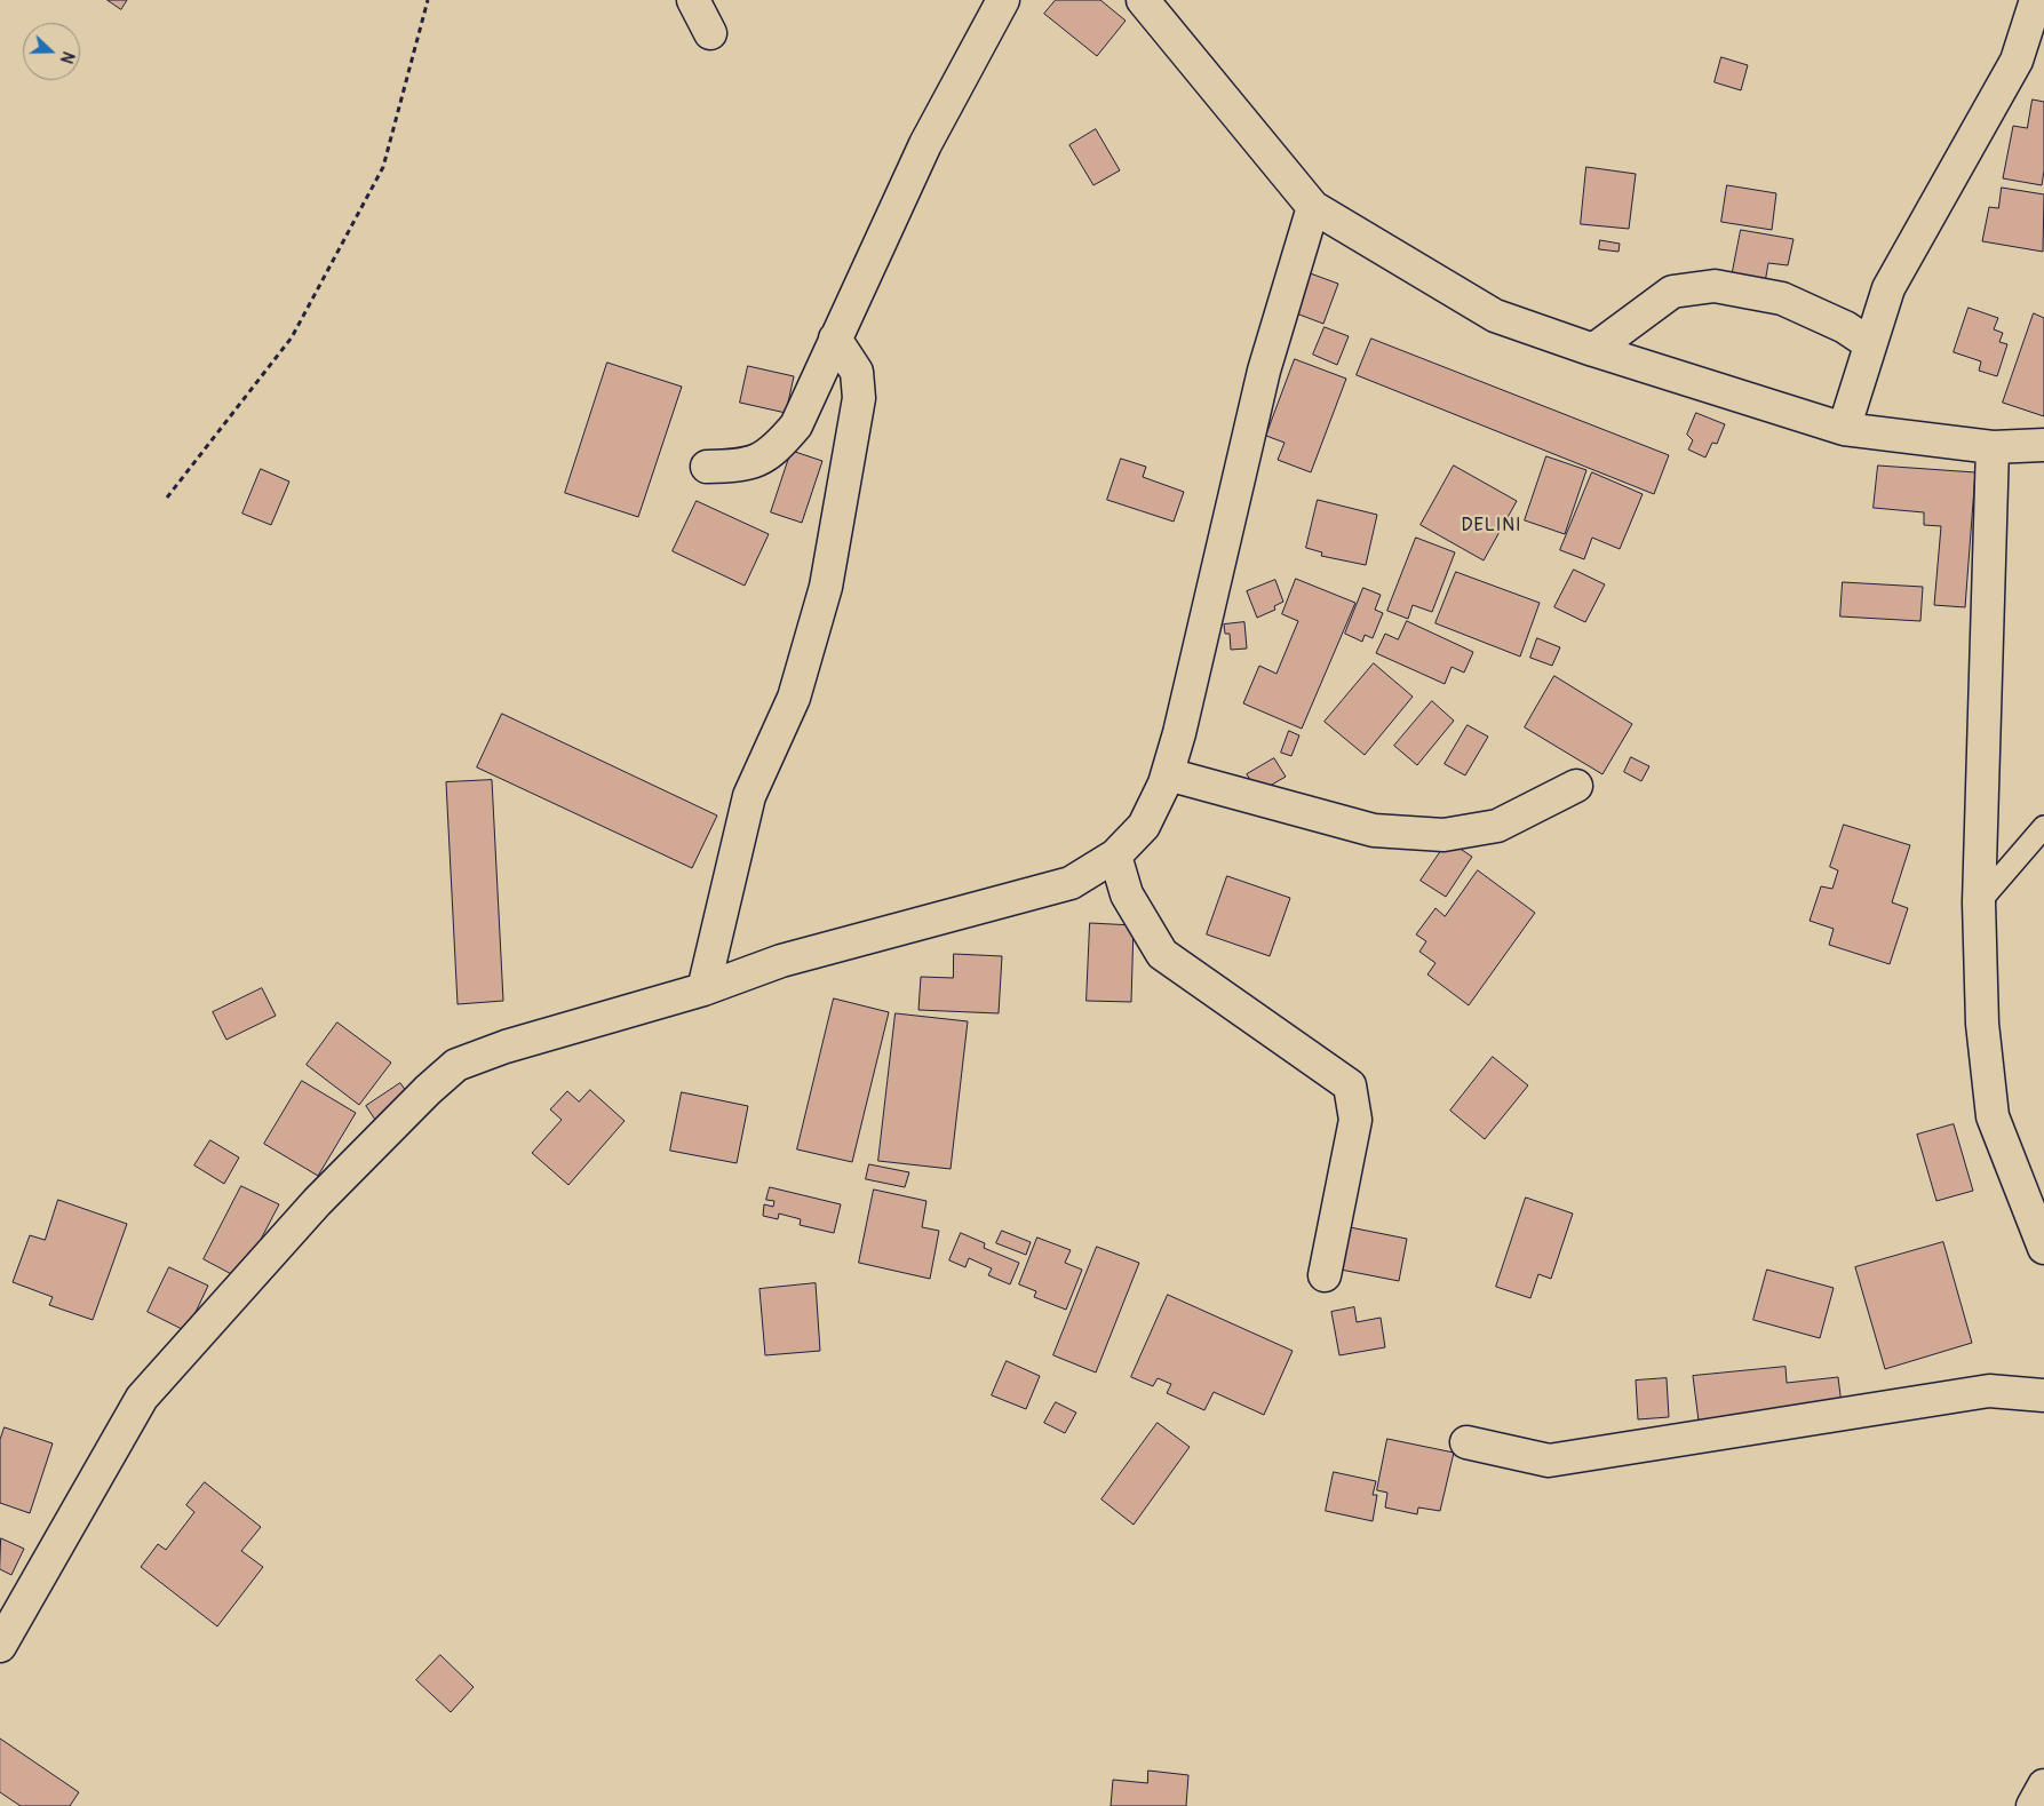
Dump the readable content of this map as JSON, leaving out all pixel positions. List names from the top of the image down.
{
  "districts": ["DELINI"],
  "north": "right"
}
